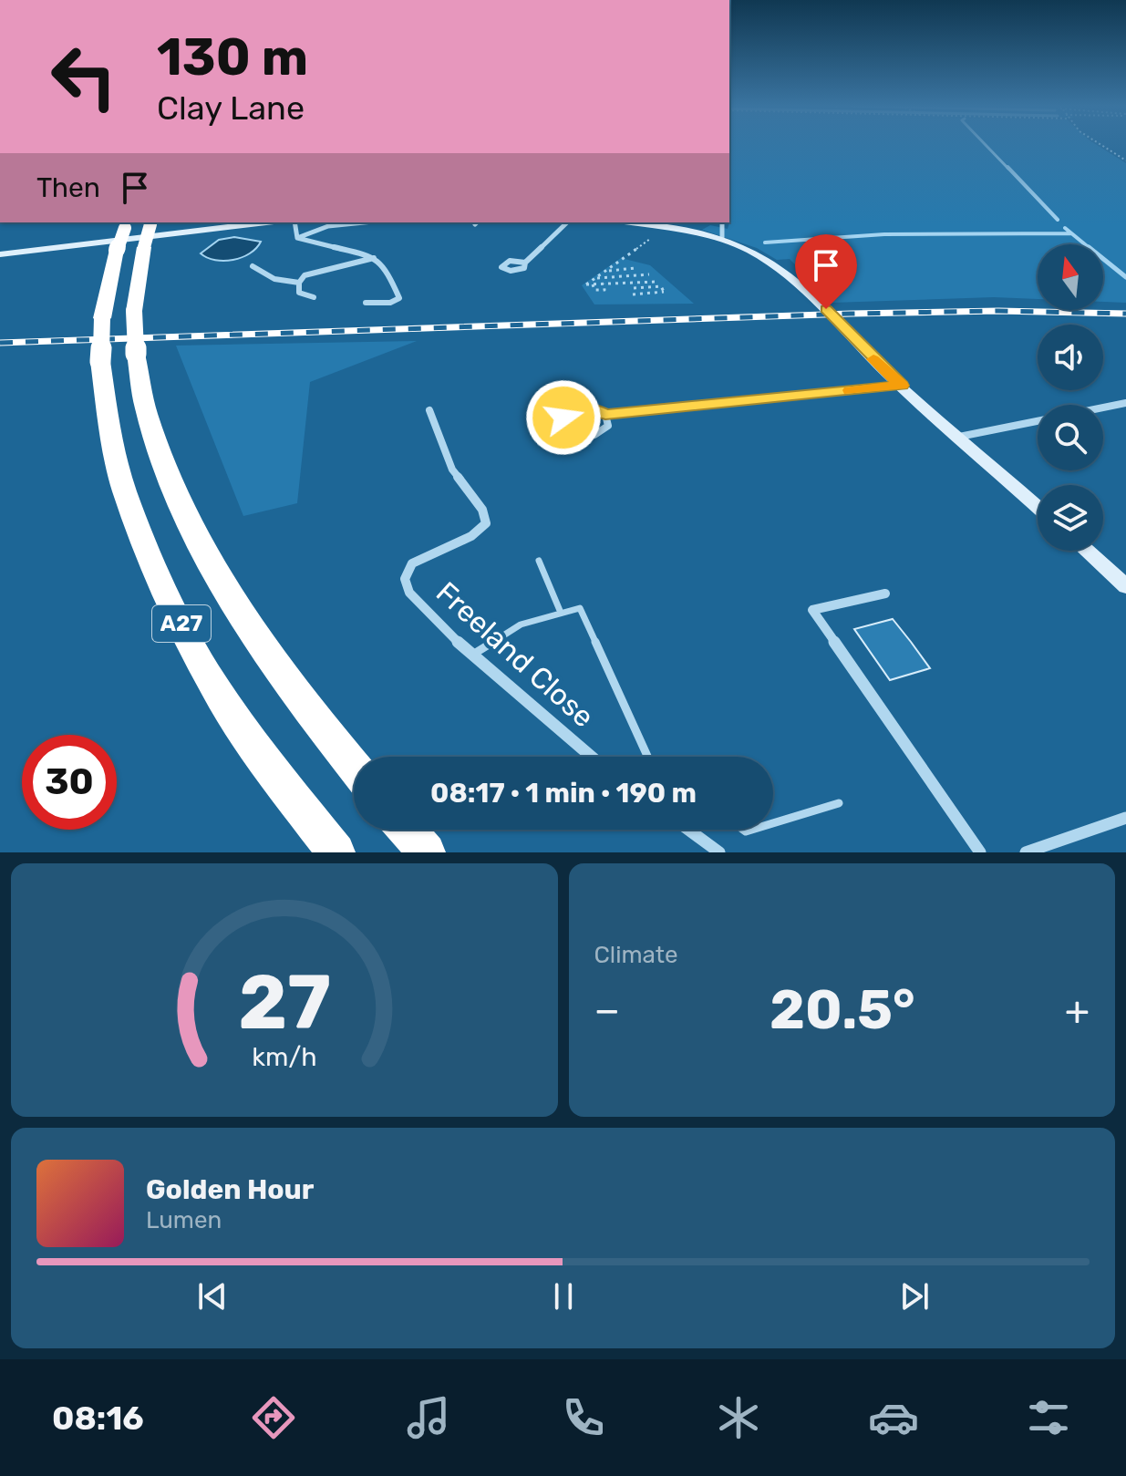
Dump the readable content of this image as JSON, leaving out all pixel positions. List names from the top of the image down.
{
  "streets": {
    "highway": ["A27"],
    "street": ["Freeland Close"]
  },
  "north": "top",
  "page": {
    "turn": ["130 m", "Clay Lane"],
    "then": "Then",
    "limit": "30",
    "trip": "08:17 · 1 min · 190 m",
    "tile": "Climate",
    "heat": ["−", "20.5°", "+"],
    "song": ["Golden Hour", "Lumen"],
    "tabs": "08:16",
    "gauge": ["27", "km/h"]
  }
}
